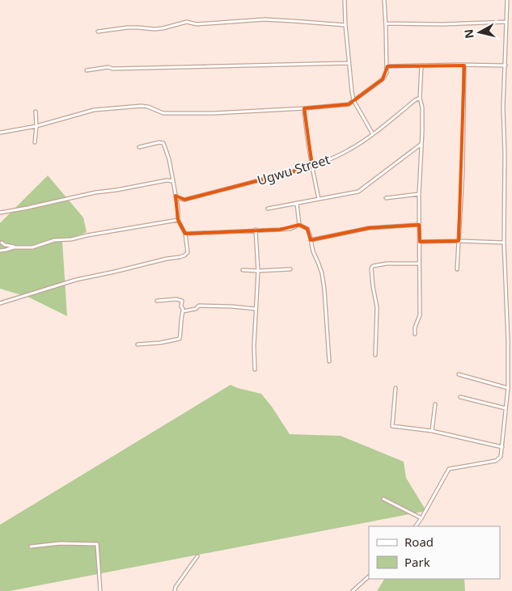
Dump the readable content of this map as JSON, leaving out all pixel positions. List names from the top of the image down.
{
  "streets": {
    "street": ["Ugwu Street"]
  },
  "legend": ["Road", "Park"],
  "north": "left"
}
